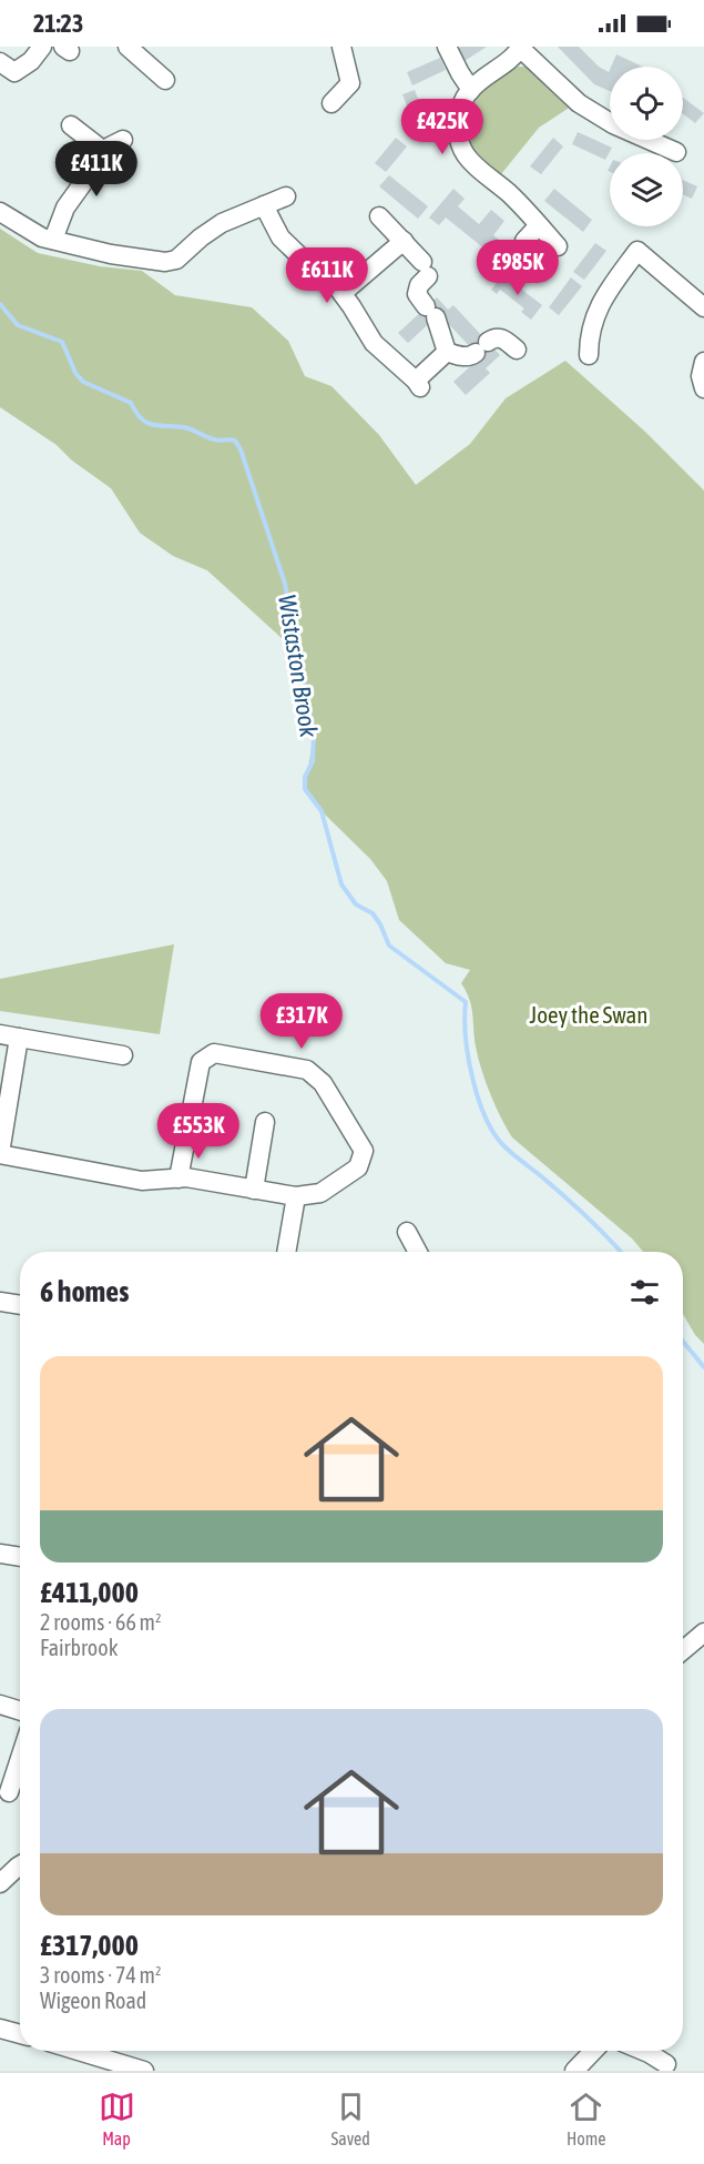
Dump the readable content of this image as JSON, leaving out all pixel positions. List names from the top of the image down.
{
  "water": ["Wistaston Brook"],
  "parks": ["Joey the Swan"],
  "page": {
    "status": "21:23",
    "price": [
      "£425K",
      "£411K",
      "£985K",
      "£611K",
      "£317K",
      "£553K"
    ],
    "heading": "6 homes",
    "list": [
      {
        "name": "£411,000",
        "note": "2 rooms · 66 m² · Fairbrook"
      },
      {
        "name": "£317,000",
        "note": "3 rooms · 74 m² · Wigeon Road"
      }
    ],
    "tabs": ["Map", "Saved", "Home"]
  }
}
